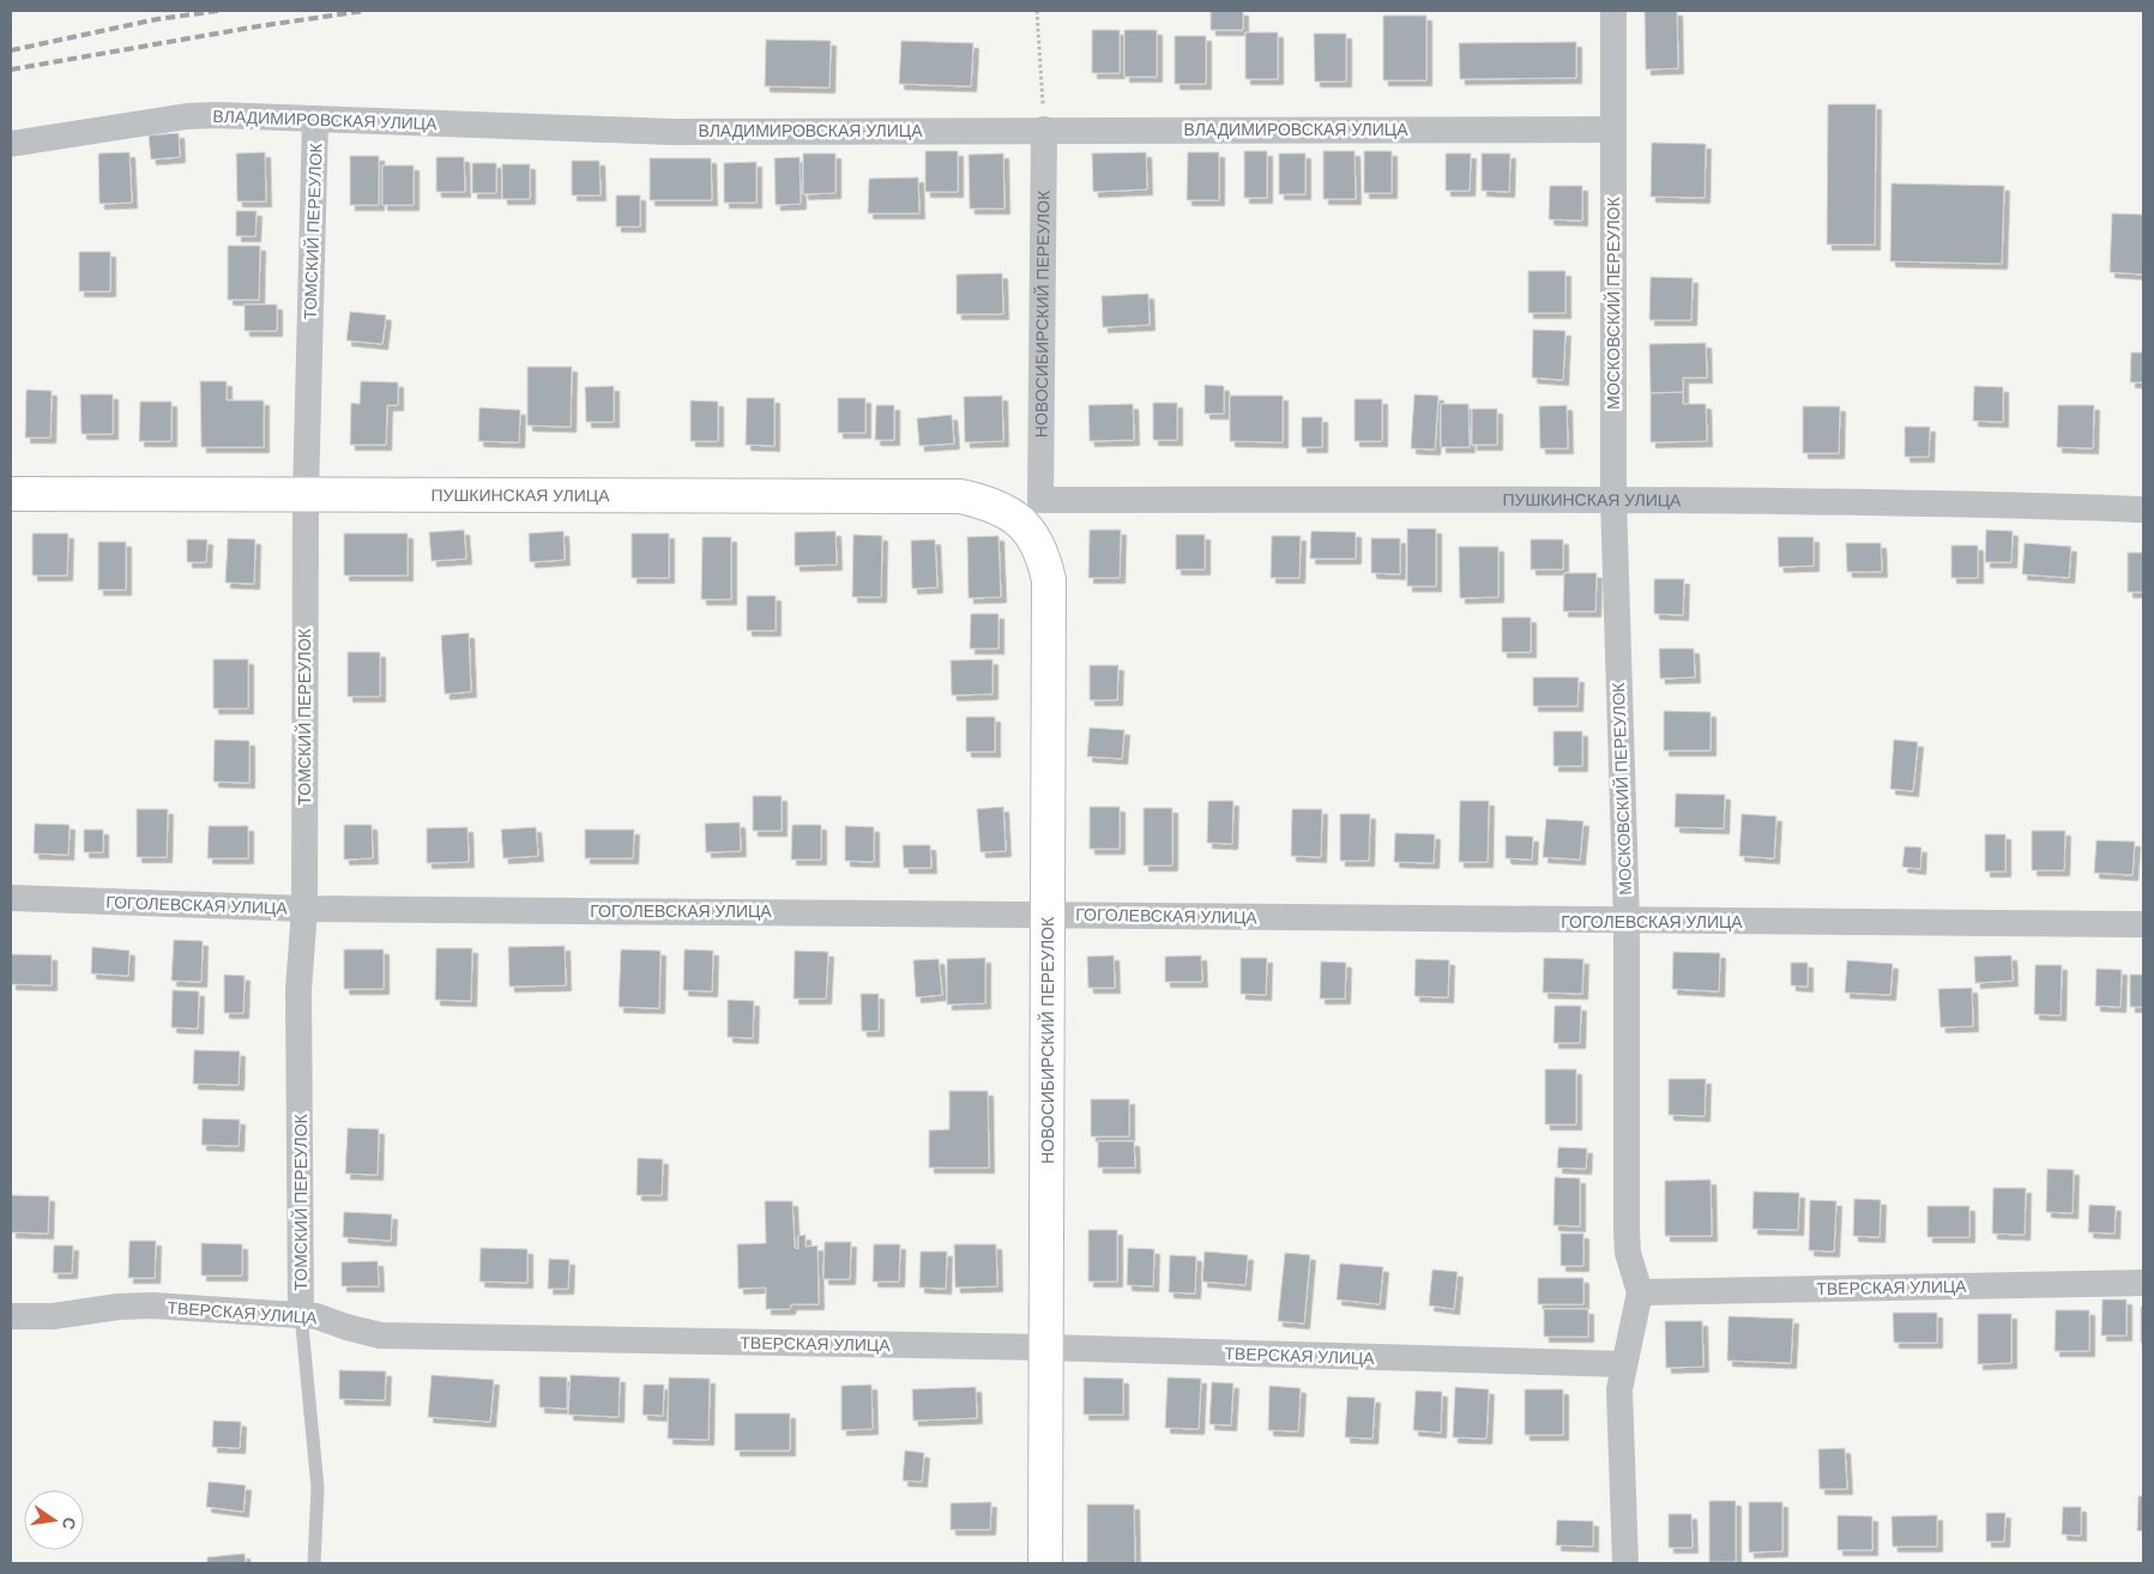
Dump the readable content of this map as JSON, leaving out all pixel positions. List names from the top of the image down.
{
  "streets": {
    "street": [
      "ВЛАДИМИРОВСКАЯ УЛИЦА",
      "ТОМСКИЙ ПЕРЕУЛОК",
      "МОСКОВСКИЙ ПЕРЕУЛОК",
      "НОВОСИБИРСКИЙ ПЕРЕУЛОК",
      "ПУШКИНСКАЯ УЛИЦА",
      "ГОГОЛЕВСКАЯ УЛИЦА",
      "ТВЕРСКАЯ УЛИЦА"
    ]
  },
  "crossings": [
    ["ВЛАДИМИРОВСКАЯ УЛИЦА", "ТОМСКИЙ ПЕРЕУЛОК"],
    ["ВЛАДИМИРОВСКАЯ УЛИЦА", "МОСКОВСКИЙ ПЕРЕУЛОК"],
    ["ВЛАДИМИРОВСКАЯ УЛИЦА", "НОВОСИБИРСКИЙ ПЕРЕУЛОК"],
    ["ТОМСКИЙ ПЕРЕУЛОК", "ПУШКИНСКАЯ УЛИЦА"],
    ["ТОМСКИЙ ПЕРЕУЛОК", "ГОГОЛЕВСКАЯ УЛИЦА"],
    ["ТОМСКИЙ ПЕРЕУЛОК", "ТВЕРСКАЯ УЛИЦА"],
    ["МОСКОВСКИЙ ПЕРЕУЛОК", "ПУШКИНСКАЯ УЛИЦА"],
    ["МОСКОВСКИЙ ПЕРЕУЛОК", "ГОГОЛЕВСКАЯ УЛИЦА"],
    ["МОСКОВСКИЙ ПЕРЕУЛОК", "ТВЕРСКАЯ УЛИЦА"],
    ["НОВОСИБИРСКИЙ ПЕРЕУЛОК", "ПУШКИНСКАЯ УЛИЦА"],
    ["НОВОСИБИРСКИЙ ПЕРЕУЛОК", "ГОГОЛЕВСКАЯ УЛИЦА"],
    ["НОВОСИБИРСКИЙ ПЕРЕУЛОК", "ТВЕРСКАЯ УЛИЦА"]
  ],
  "north": "right"
}
